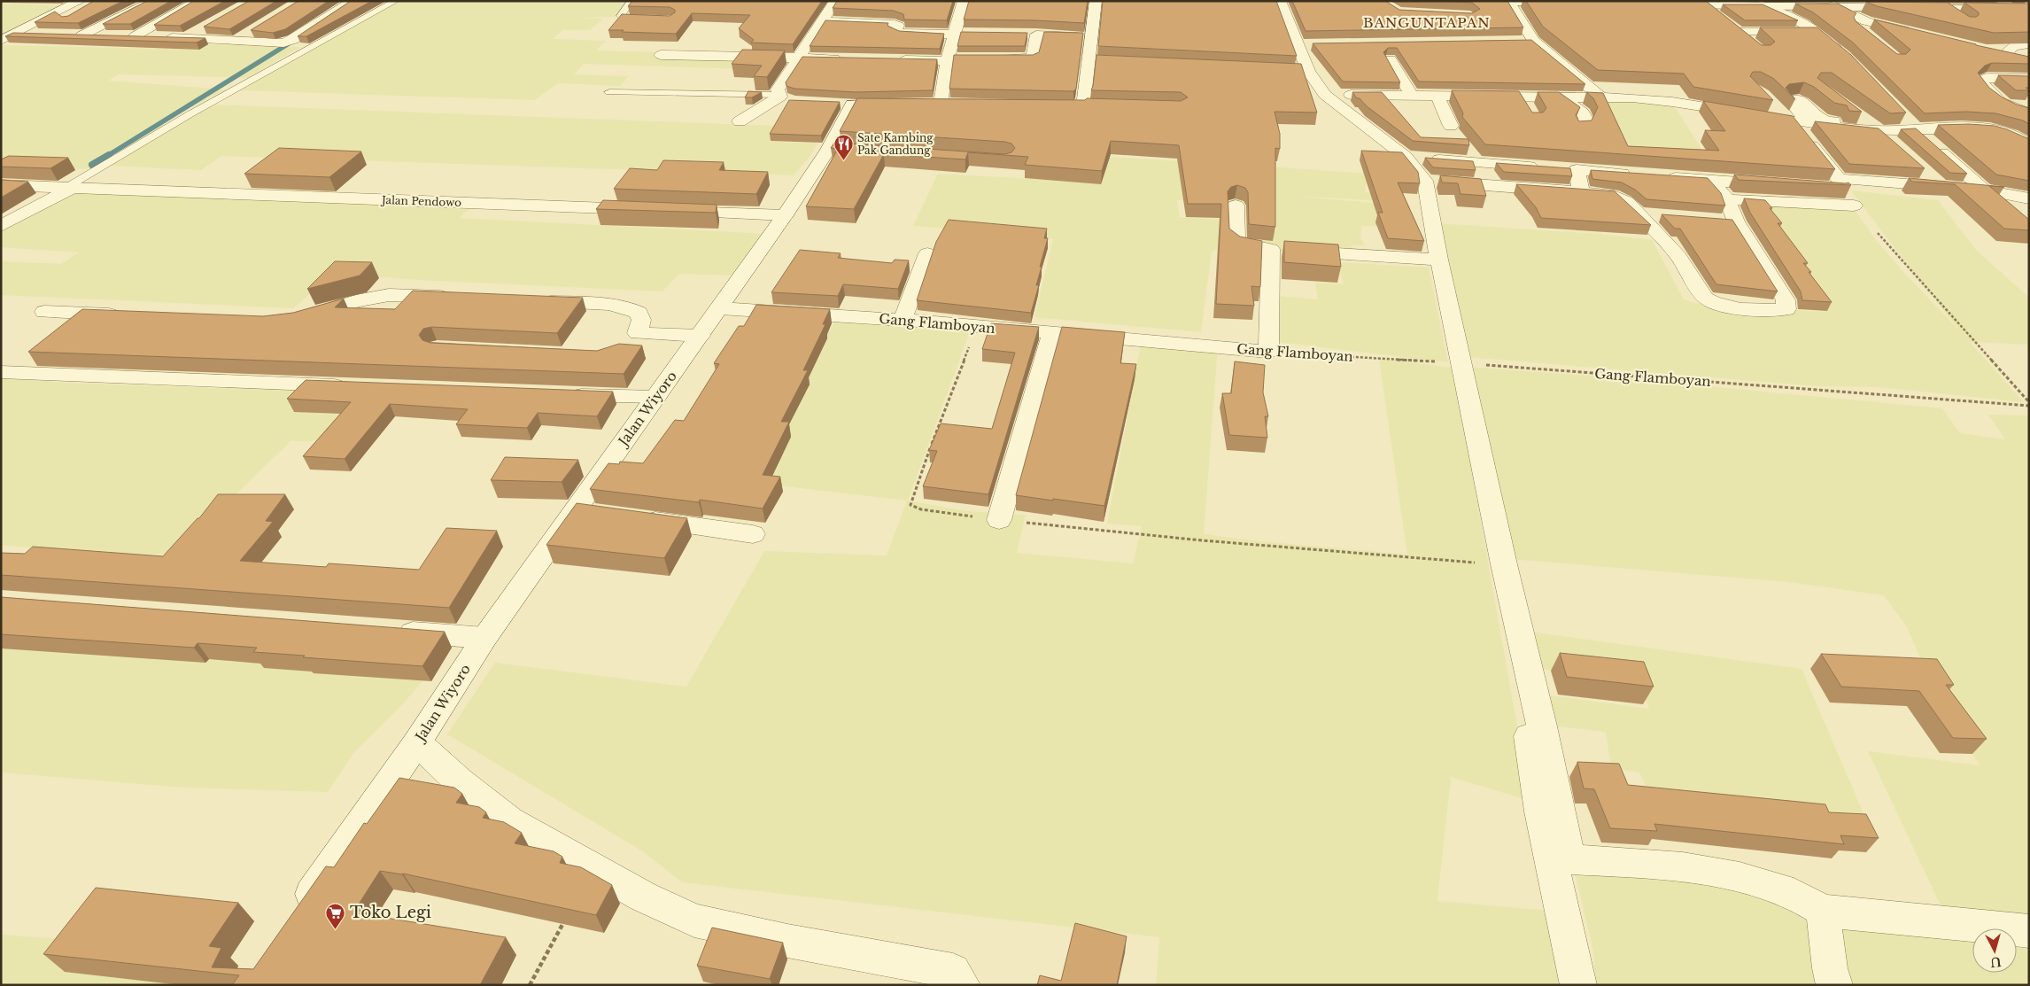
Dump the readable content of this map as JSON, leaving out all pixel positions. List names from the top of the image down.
{
  "streets": {
    "street": ["Jalan Pendowo", "Gang Flamboyan", "Jalan Wiyoro"]
  },
  "crossings": [
    ["Gang Flamboyan", "Jalan Wiyoro"]
  ],
  "districts": ["BANGUNTAPAN"],
  "places": {
    "restaurant": ["Sate Kambing Pak Gandung"],
    "supermarket": ["Toko Legi"]
  },
  "north": "bottom"
}
